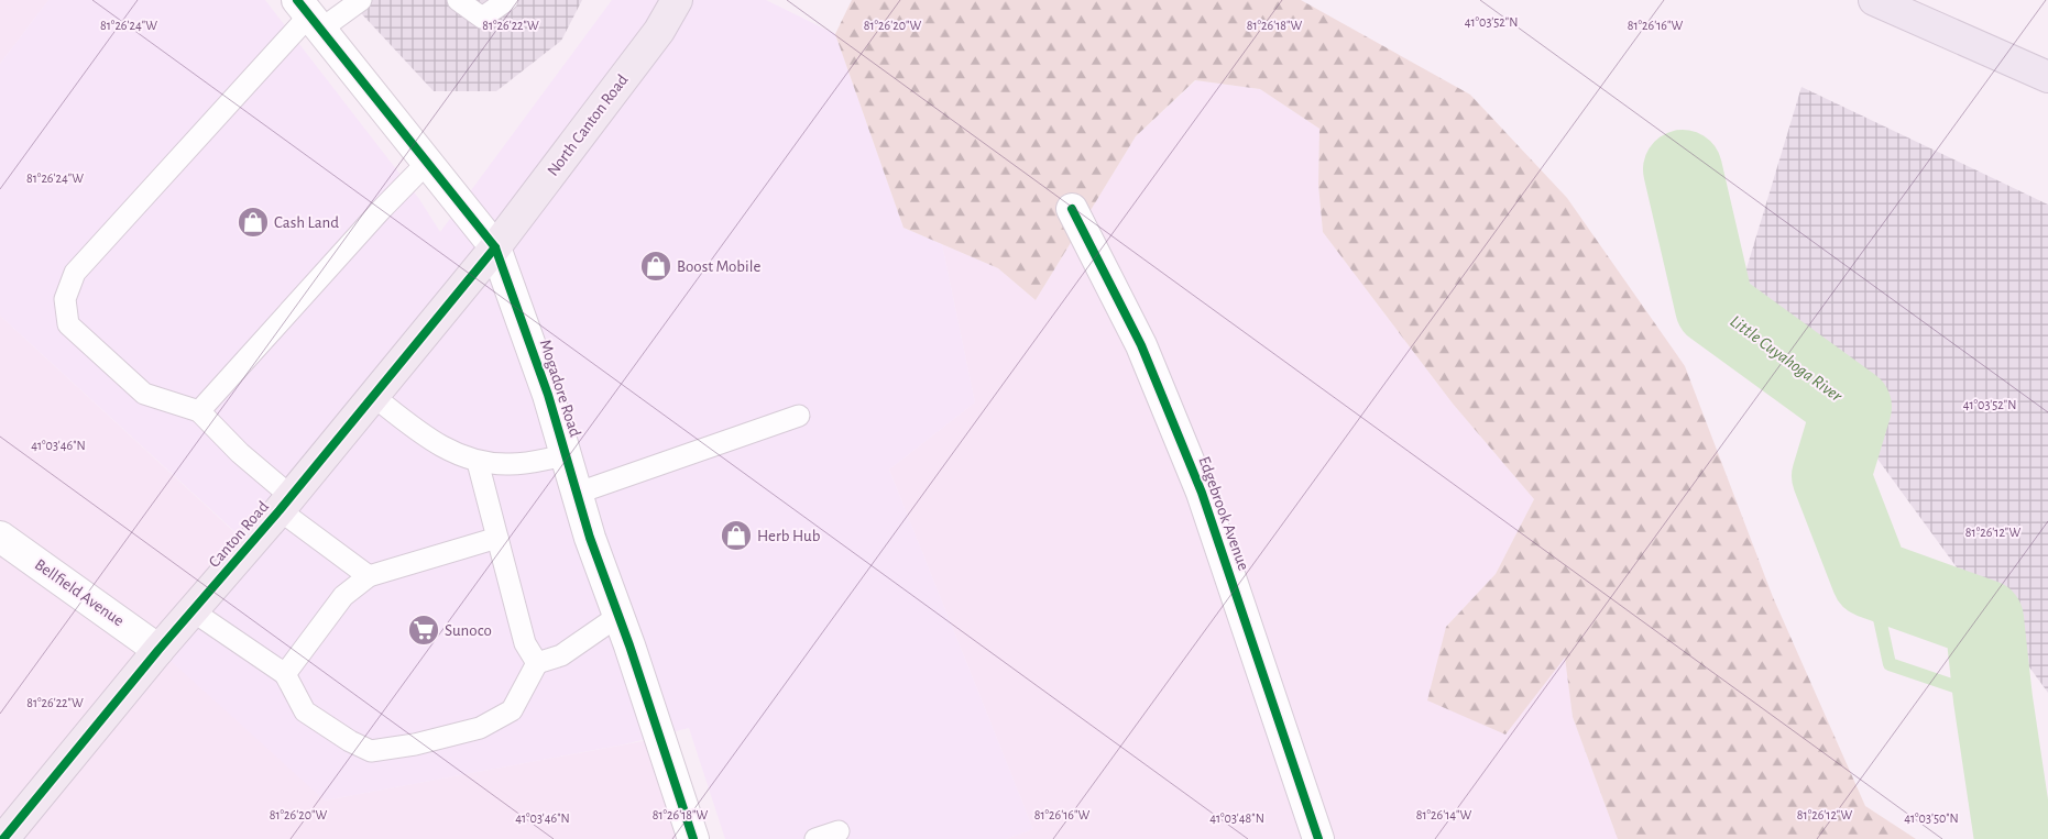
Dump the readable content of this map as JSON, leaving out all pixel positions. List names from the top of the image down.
{
  "streets": {
    "main road": ["North Canton Road", "Canton Road"],
    "street": ["Mogadore Road", "Edgebrook Avenue", "Bellfield Avenue"]
  },
  "crossings": [
    ["North Canton Road", "Mogadore Road"],
    ["North Canton Road", "Canton Road"],
    ["Mogadore Road", "Canton Road"],
    ["Canton Road", "Bellfield Avenue"]
  ],
  "water": ["Little Cuyahoga River"],
  "places": {
    "shop": ["Cash Land", "Boost Mobile", "Herb Hub"],
    "supermarket": ["Sunoco"]
  },
  "coordinates": [
    "41°03'52\"N",
    "81°26'24\"W",
    "81°26'22\"W",
    "81°26'20\"W",
    "81°26'18\"W",
    "81°26'16\"W",
    "41°03'46\"N",
    "81°26'12\"W",
    "81°26'14\"W",
    "41°03'48\"N",
    "41°03'50\"N"
  ]
}
